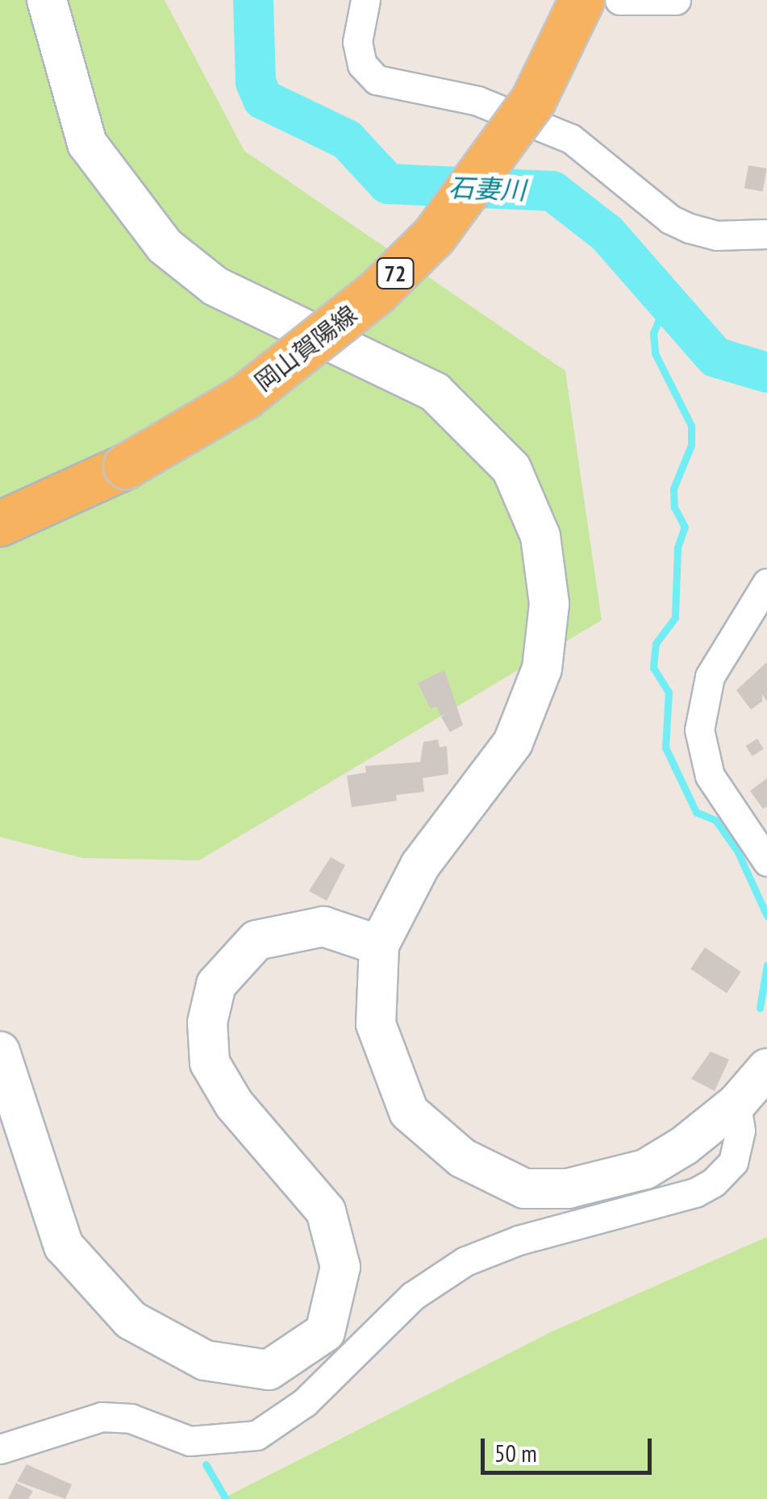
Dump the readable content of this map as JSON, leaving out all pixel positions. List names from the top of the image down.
{
  "streets": {
    "main road": ["72", "岡山賀陽線"]
  },
  "water": ["石妻川"],
  "scale_bar": "50 m"
}
